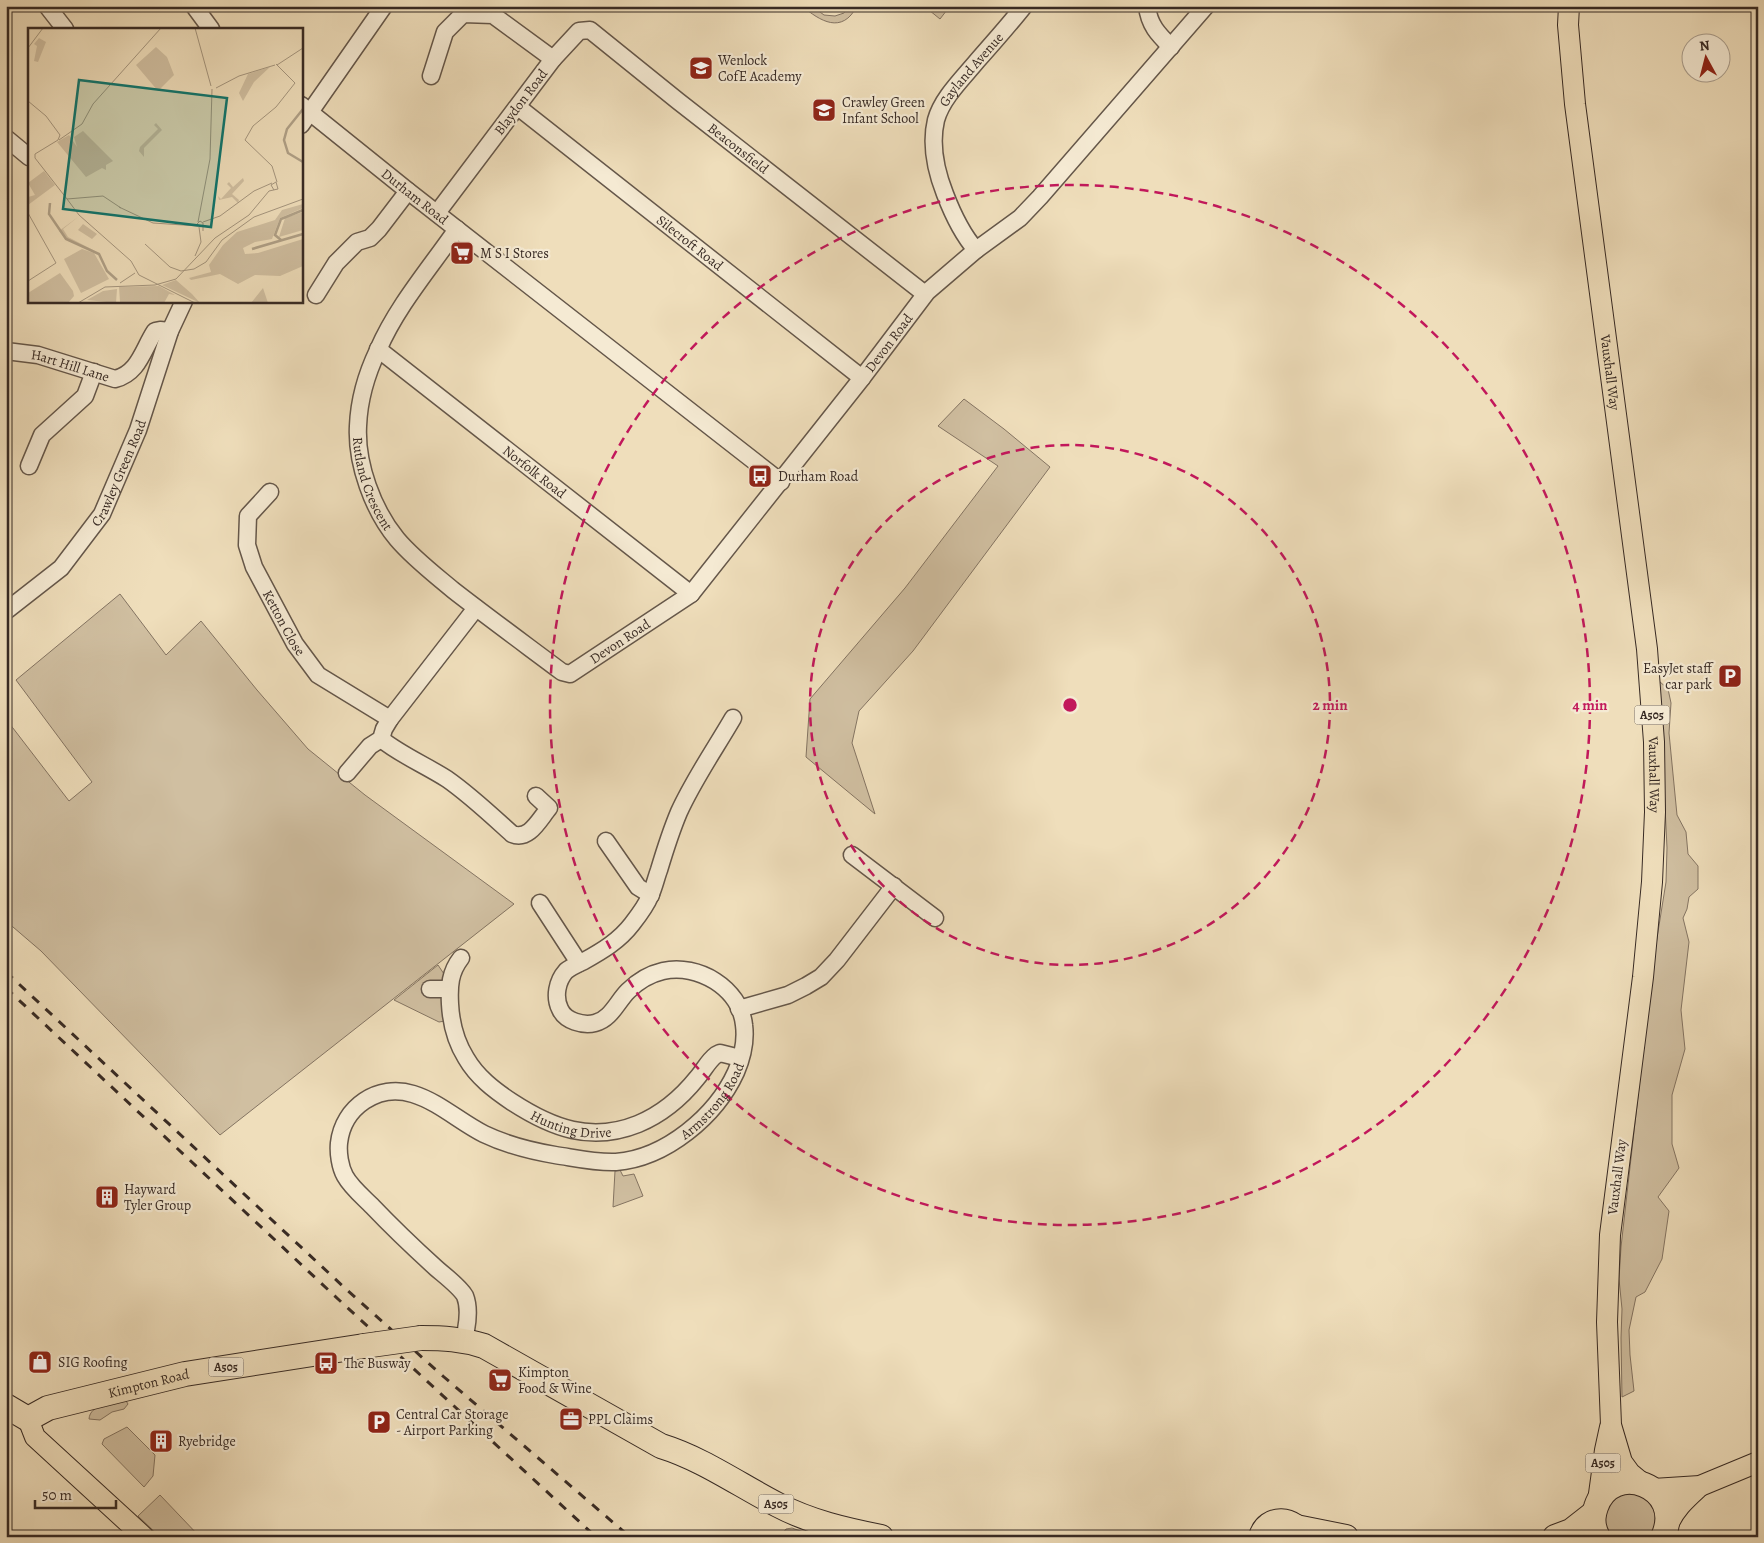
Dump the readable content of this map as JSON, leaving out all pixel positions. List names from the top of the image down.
{
  "streets": {
    "highway": ["A505", "Kimpton Road"],
    "main road": ["Vauxhall Way"],
    "street": [
      "Gayland Avenue",
      "Blaydon Road",
      "Beaconsfield",
      "Durham Road",
      "Silecroft Road",
      "Devon Road",
      "Hart Hill Lane",
      "Crawley Green Road",
      "Norfolk Road",
      "Rutland Crescent",
      "Ketton Close",
      "Armstrong Road",
      "Hunting Drive"
    ]
  },
  "crossings": [
    ["Gayland Avenue", "Devon Road"],
    ["Blaydon Road", "Beaconsfield"],
    ["Blaydon Road", "Durham Road"],
    ["Blaydon Road", "Silecroft Road"],
    ["Beaconsfield", "Devon Road"],
    ["Durham Road", "Devon Road"],
    ["Durham Road", "Rutland Crescent"],
    ["Silecroft Road", "Devon Road"],
    ["Devon Road", "Norfolk Road"],
    ["Devon Road", "Rutland Crescent"],
    ["Hart Hill Lane", "Crawley Green Road"],
    ["Norfolk Road", "Rutland Crescent"],
    ["Armstrong Road", "Hunting Drive"],
    ["Armstrong Road", "Kimpton Road"]
  ],
  "places": {
    "school or university": ["Wenlock CofE Academy", "Crawley Green Infant School"],
    "supermarket": ["M S I Stores", "Kimpton Food & Wine"],
    "bus stop": ["Durham Road", "The Busway"],
    "parking": ["EasyJet staff car park", "Central Car Storage - Airport Parking"],
    "building": ["Hayward Tyler Group", "Ryebridge"],
    "shop": ["SIG Roofing"],
    "office": ["PPL Claims"]
  },
  "scale_bar": "50 m",
  "north": "top",
  "rings": ["2 min", "4 min"]
}
